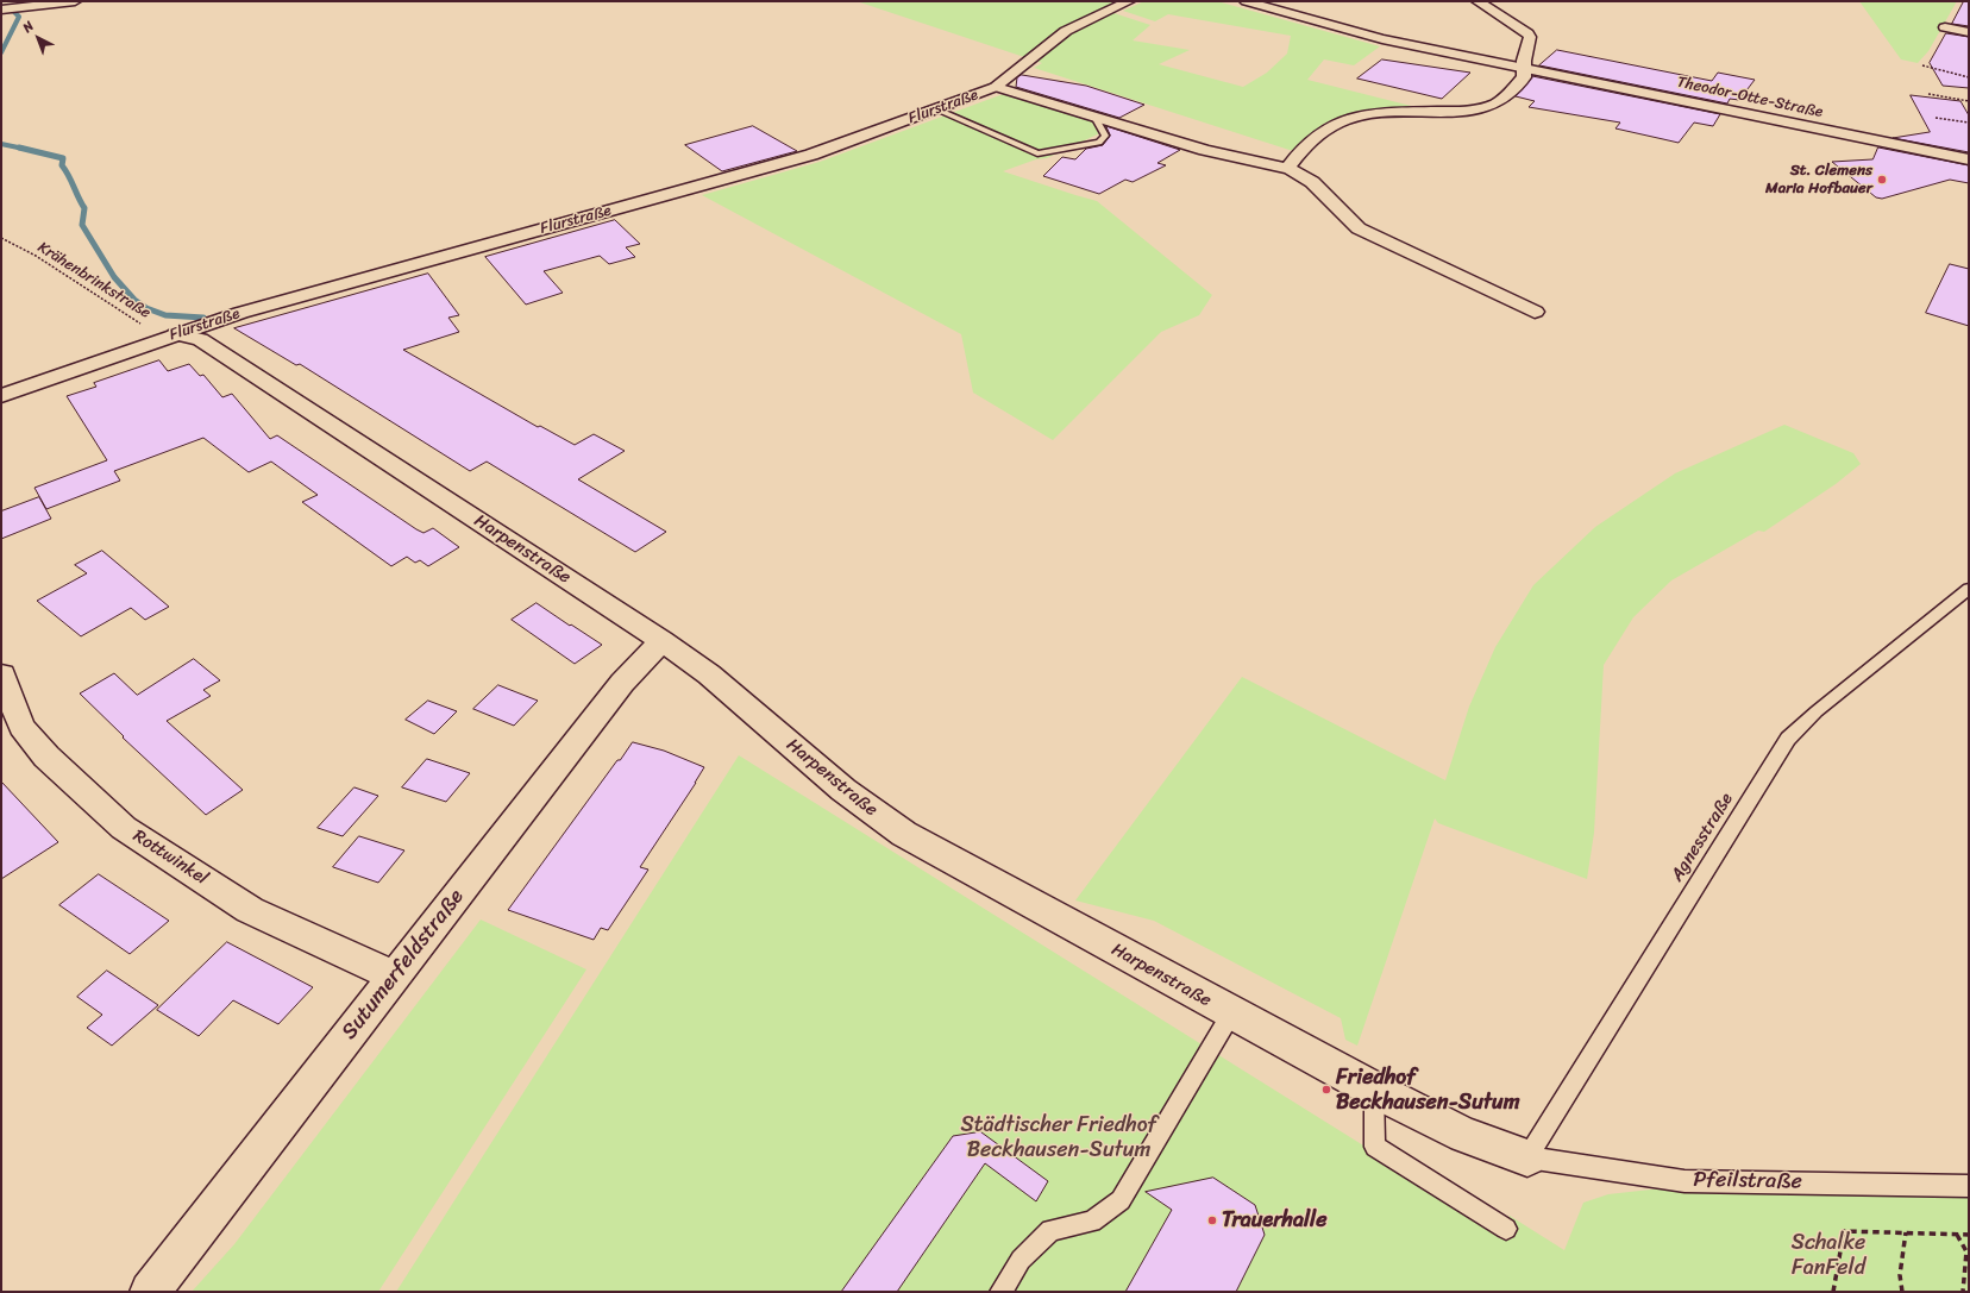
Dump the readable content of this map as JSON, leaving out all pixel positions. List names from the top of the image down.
{
  "streets": {
    "street": [
      "Theodor-Otte-Straße",
      "Flurstraße",
      "Harpenstraße",
      "Rottwinkel",
      "Sutumerfeldstraße"
    ],
    "lane": ["Agnesstraße", "Pfeilstraße"],
    "path": ["Krähenbrinkstraße"]
  },
  "crossings": [
    ["Flurstraße", "Krähenbrinkstraße"],
    ["Flurstraße", "Harpenstraße"],
    ["Krähenbrinkstraße", "Harpenstraße"],
    ["Harpenstraße", "Agnesstraße"],
    ["Harpenstraße", "Sutumerfeldstraße"],
    ["Harpenstraße", "Pfeilstraße"],
    ["Agnesstraße", "Pfeilstraße"],
    ["Rottwinkel", "Sutumerfeldstraße"]
  ],
  "parks": ["Städtischer Friedhof Beckhausen-Sutum", "Schalke FanFeld"],
  "places": ["St. Clemens Maria Hofbauer", "Friedhof Beckhausen-Sutum", "Trauerhalle"],
  "north": "top left"
}
